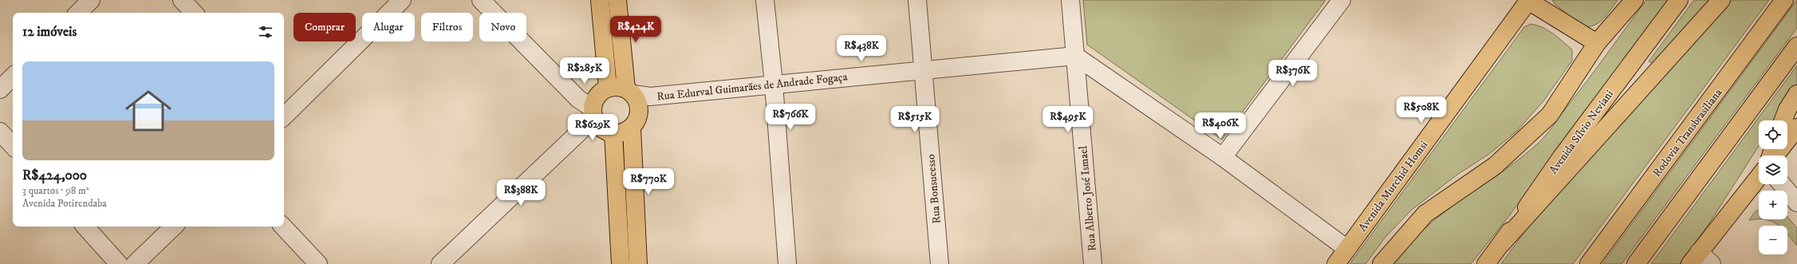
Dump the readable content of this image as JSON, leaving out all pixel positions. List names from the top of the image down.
{
  "streets": {
    "main road": ["Avenida Sílvio Neviani", "Rodovia Transbrasiliana", "Avenida Murchid Homsi"],
    "street": ["Rua Edurval Guimarães de Andrade Fogaça", "Rua Bonsucesso", "Rua Alberto José Ismael"]
  },
  "crossings": [
    ["Rua Edurval Guimarães de Andrade Fogaça", "Rua Bonsucesso"],
    ["Rua Edurval Guimarães de Andrade Fogaça", "Rua Alberto José Ismael"]
  ],
  "page": {
    "chip": [
      "Comprar",
      "Alugar",
      "Filtros",
      "Novo"
    ],
    "heading": "12 imóveis",
    "price": [
      "R$424K",
      "R$438K",
      "R$285K",
      "R$376K",
      "R$508K",
      "R$766K",
      "R$515K",
      "R$495K",
      "R$406K",
      "R$629K",
      "R$770K",
      "R$388K"
    ],
    "list": [
      {
        "name": "R$424,000",
        "note": "3 quartos · 98 m² · Avenida Potirendaba"
      }
    ],
    "map_buttons": ["+", "−"]
  }
}
